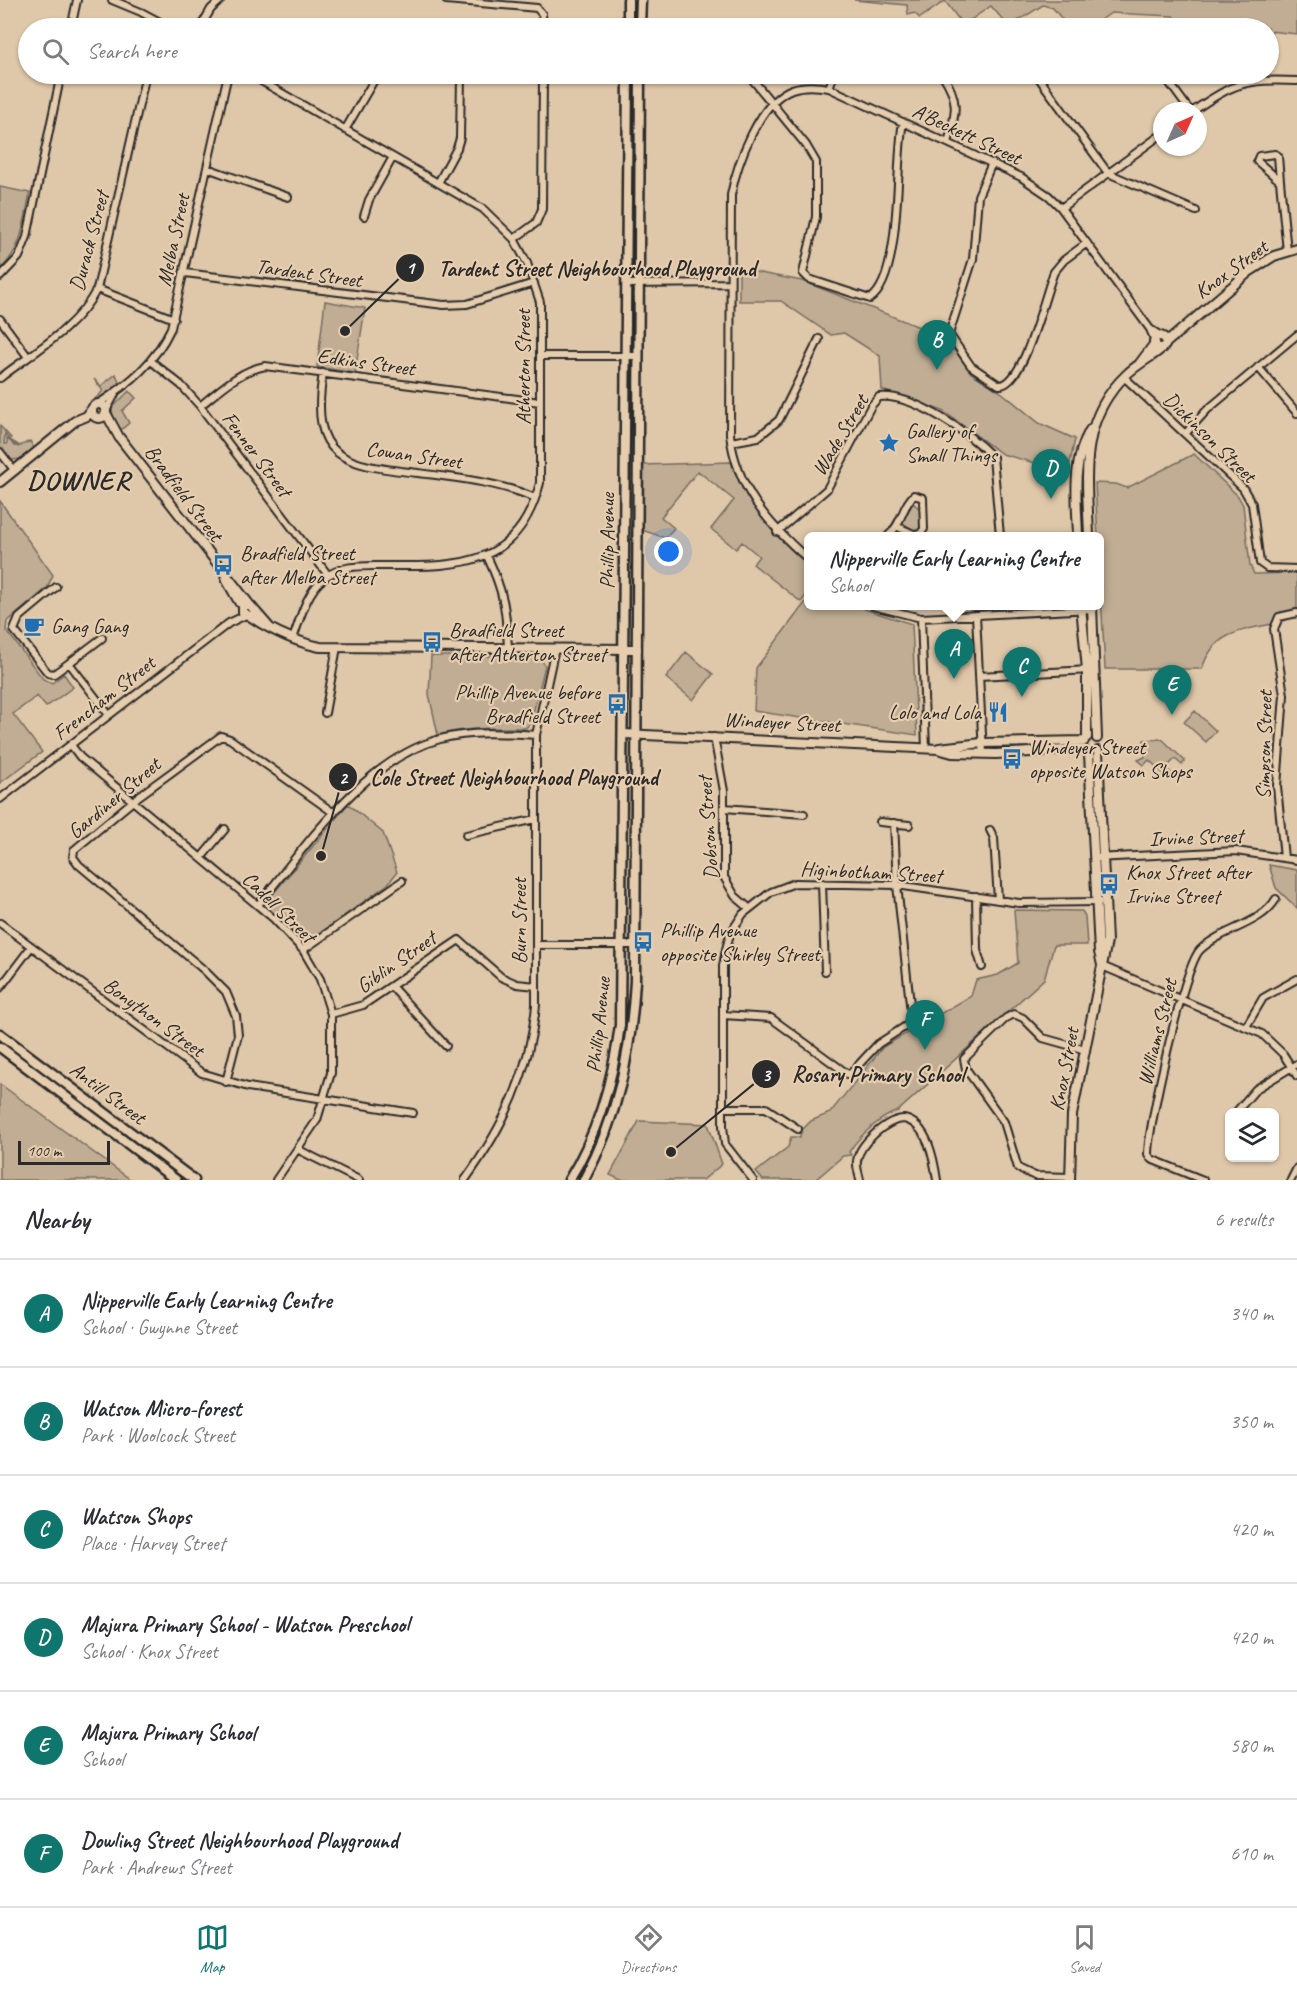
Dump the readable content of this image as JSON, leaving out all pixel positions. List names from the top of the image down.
{
  "streets": {
    "main road": ["Phillip Avenue", "Antill Street"],
    "street": [
      "A'Beckett Street",
      "Melba Street",
      "Durack Street",
      "Knox Street",
      "Tardent Street",
      "Edkins Street",
      "Atherton Street",
      "Wade Street",
      "Dickinson Street",
      "Fenner Street",
      "Cowan Street",
      "Bradfield Street",
      "Frencham Street",
      "Windeyer Street",
      "Simpson Street",
      "Gardiner Street",
      "Dobson Street",
      "Irvine Street",
      "Higinbotham Street",
      "Cadell Street",
      "Burn Street",
      "Giblin Street",
      "Bonython Street",
      "Williams Street"
    ]
  },
  "crossings": [
    ["A'Beckett Street", "Knox Street"],
    ["A'Beckett Street", "Wade Street"],
    ["Melba Street", "Tardent Street"],
    ["Melba Street", "Fenner Street"],
    ["Melba Street", "Bradfield Street"],
    ["Knox Street", "Dickinson Street"],
    ["Knox Street", "Windeyer Street"],
    ["Knox Street", "Irvine Street"],
    ["Knox Street", "Higinbotham Street"],
    ["Tardent Street", "Atherton Street"],
    ["Edkins Street", "Atherton Street"],
    ["Edkins Street", "Fenner Street"],
    ["Edkins Street", "Cowan Street"],
    ["Atherton Street", "Fenner Street"],
    ["Atherton Street", "Cowan Street"],
    ["Bradfield Street", "Phillip Avenue"],
    ["Bradfield Street", "Frencham Street"],
    ["Bradfield Street", "Burn Street"],
    ["Phillip Avenue", "Windeyer Street"],
    ["Frencham Street", "Cadell Street"],
    ["Windeyer Street", "Dobson Street"],
    ["Simpson Street", "Irvine Street"],
    ["Gardiner Street", "Cadell Street"],
    ["Gardiner Street", "Bonython Street"],
    ["Dobson Street", "Higinbotham Street"],
    ["Cadell Street", "Giblin Street"],
    ["Cadell Street", "Bonython Street"],
    ["Burn Street", "Giblin Street"]
  ],
  "districts": ["DOWNER"],
  "places": {
    "other": ["Tardent Street Neighbourhood Playground", "Cole Street Neighbourhood Playground", "Rosary Primary School"],
    "place": ["Gallery of Small Things"],
    "bus stop": [
      "Bradfield Street after Melba Street",
      "Bradfield Street after Atherton Street",
      "Phillip Avenue before Bradfield Street",
      "Windeyer Street opposite Watson Shops",
      "Knox Street after Irvine Street",
      "Phillip Avenue opposite Shirley Street"
    ],
    "cafe": ["Gang Gang"],
    "restaurant": ["Lolo and Lola"]
  },
  "scale_bar": "100 m",
  "north": "top right",
  "page": {
    "search": "Search here",
    "pins": [
      "B",
      "D",
      "A",
      "C",
      "E",
      "F"
    ],
    "popup": ["Nipperville Early Learning Centre", "School"],
    "scale": "100 m",
    "heading": ["Nearby", "6 results"],
    "list": [
      {
        "mark": "A",
        "name": "Nipperville Early Learning Centre",
        "note": "School · Gwynne Street",
        "value": "340 m"
      },
      {
        "mark": "B",
        "name": "Watson Micro-forest",
        "note": "Park · Woolcock Street",
        "value": "350 m"
      },
      {
        "mark": "C",
        "name": "Watson Shops",
        "note": "Place · Harvey Street",
        "value": "420 m"
      },
      {
        "mark": "D",
        "name": "Majura Primary School - Watson Preschool",
        "note": "School · Knox Street",
        "value": "420 m"
      },
      {
        "mark": "E",
        "name": "Majura Primary School",
        "note": "School",
        "value": "580 m"
      },
      {
        "mark": "F",
        "name": "Dowling Street Neighbourhood Playground",
        "note": "Park · Andrews Street",
        "value": "610 m"
      }
    ],
    "nav": ["Map", "Directions", "Saved"]
  }
}
